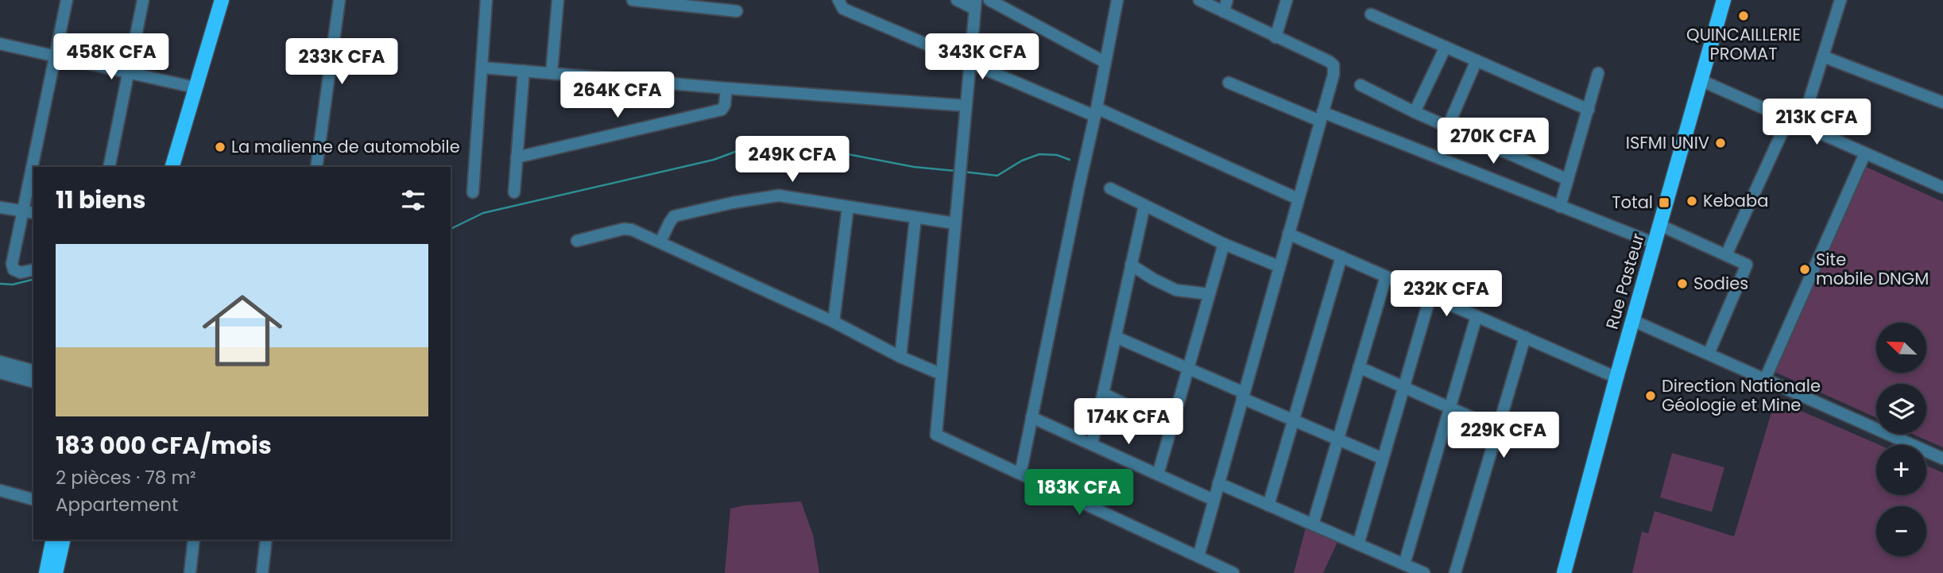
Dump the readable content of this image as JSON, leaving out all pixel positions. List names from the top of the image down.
{
  "streets": {
    "main road": ["Rue Pasteur"]
  },
  "places": {
    "other": [
      "QUINCAILLERIE PROMAT",
      "ISFMI UNIV",
      "La malienne de automobile",
      "Kebaba",
      "Site mobile DNGM",
      "Sodies",
      "Direction Nationale Géologie et Mine"
    ],
    "transit": ["Total"]
  },
  "north": "top left",
  "page": {
    "price": [
      "458K CFA",
      "343K CFA",
      "233K CFA",
      "264K CFA",
      "213K CFA",
      "270K CFA",
      "249K CFA",
      "232K CFA",
      "174K CFA",
      "229K CFA",
      "183K CFA"
    ],
    "heading": "11 biens",
    "list": [
      {
        "name": "183 000 CFA/mois",
        "note": "2 pièces · 78 m² · Appartement"
      }
    ],
    "map_buttons": ["+", "−"]
  }
}
